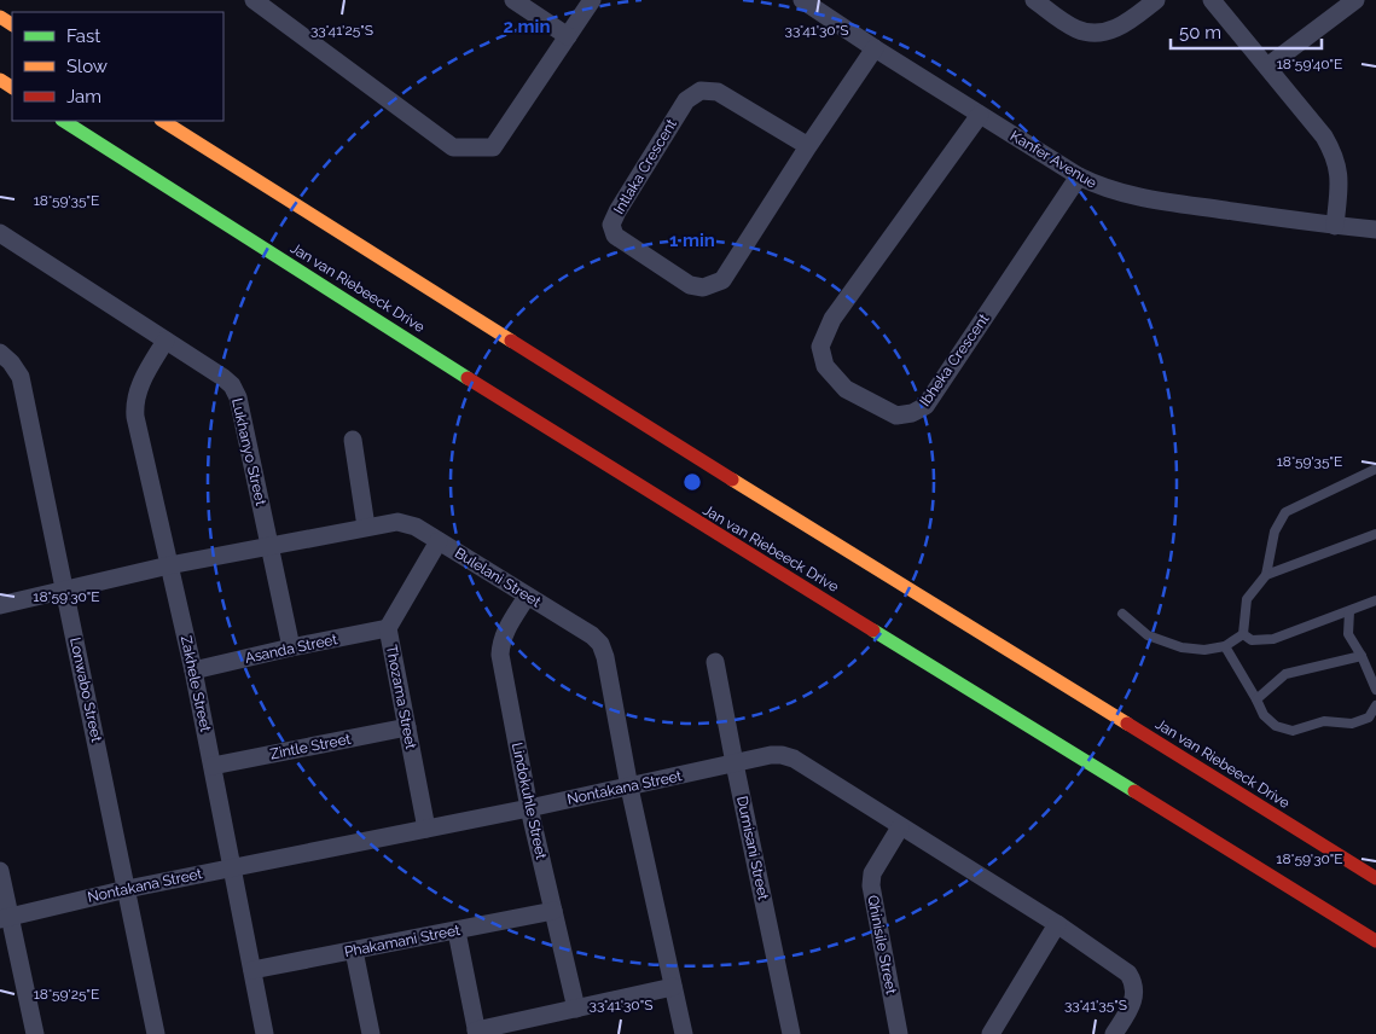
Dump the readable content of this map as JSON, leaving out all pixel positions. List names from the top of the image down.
{
  "streets": {
    "main road": ["Jan van Riebeeck Drive"],
    "street": [
      "Kanfer Avenue",
      "Intlaka Crescent",
      "Ibheka Crescent",
      "Lukhanyo Street",
      "Bulelani Street",
      "Asanda Street",
      "Zakhele Street",
      "Lonwabo Street",
      "Thozama Street",
      "Zintle Street",
      "Nontakana Street",
      "Lindokuhle Street",
      "Dumisani Street",
      "Phakamani Street",
      "Qhinisile Street"
    ]
  },
  "crossings": [
    ["Kanfer Avenue", "Intlaka Crescent"],
    ["Kanfer Avenue", "Ibheka Crescent"],
    ["Lukhanyo Street", "Bulelani Street"],
    ["Lukhanyo Street", "Asanda Street"],
    ["Lukhanyo Street", "Zakhele Street"],
    ["Bulelani Street", "Zakhele Street"],
    ["Bulelani Street", "Lonwabo Street"],
    ["Bulelani Street", "Thozama Street"],
    ["Bulelani Street", "Nontakana Street"],
    ["Bulelani Street", "Lindokuhle Street"],
    ["Asanda Street", "Zakhele Street"],
    ["Asanda Street", "Thozama Street"],
    ["Zakhele Street", "Zintle Street"],
    ["Zakhele Street", "Nontakana Street"],
    ["Zakhele Street", "Phakamani Street"],
    ["Lonwabo Street", "Nontakana Street"],
    ["Thozama Street", "Zintle Street"],
    ["Thozama Street", "Nontakana Street"],
    ["Nontakana Street", "Lindokuhle Street"],
    ["Nontakana Street", "Dumisani Street"],
    ["Nontakana Street", "Qhinisile Street"],
    ["Lindokuhle Street", "Phakamani Street"]
  ],
  "legend": ["Fast", "Slow", "Jam"],
  "scale_bar": "50 m",
  "coordinates": [
    "33°41'25\"S",
    "33°41'30\"S",
    "18°59'40\"E",
    "18°59'35\"E",
    "18°59'30\"E",
    "18°59'25\"E",
    "33°41'35\"S"
  ],
  "rings": ["2 min", "1 min"]
}
